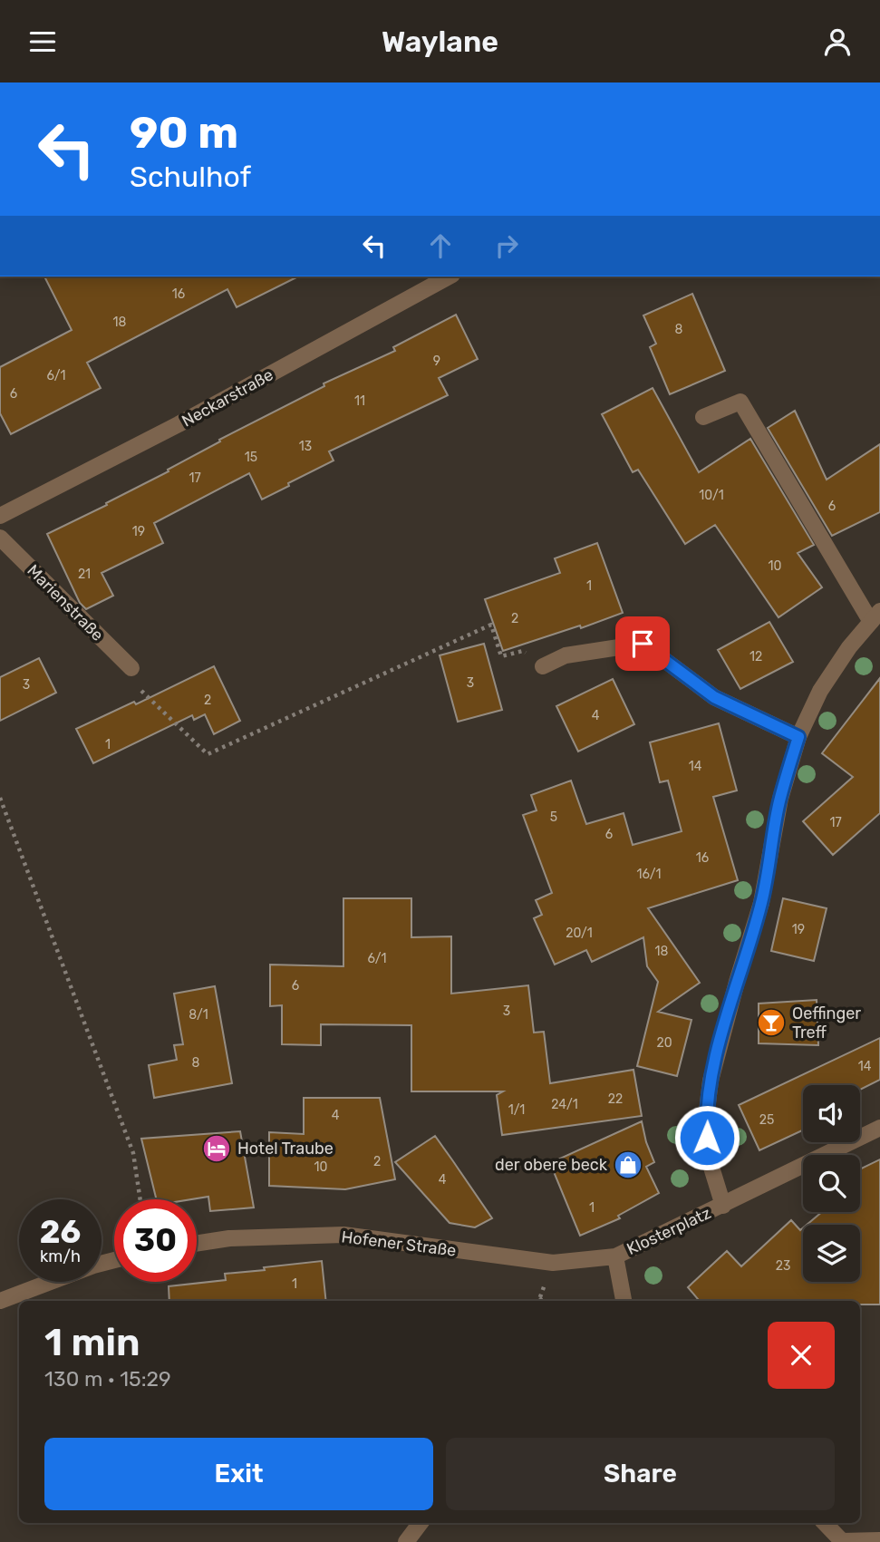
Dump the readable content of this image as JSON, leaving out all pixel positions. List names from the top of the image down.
{
  "streets": {
    "street": [
      "Neckarstraße",
      "Marienstraße",
      "Klosterplatz",
      "Hofener Straße"
    ]
  },
  "crossings": [
    ["Klosterplatz", "Hofener Straße"]
  ],
  "places": {
    "bar": ["Oeffinger Treff"],
    "hotel": ["Hotel Traube"],
    "shop": ["der obere beck"]
  },
  "house_numbers": [
    "16",
    "18",
    "8",
    "9",
    "6/1",
    "6",
    "11",
    "13",
    "15",
    "17",
    "10/1",
    "6",
    "19",
    "10",
    "21",
    "1",
    "2",
    "12",
    "3",
    "3",
    "2",
    "4",
    "1",
    "14",
    "5",
    "17",
    "6",
    "16",
    "16/1",
    "19",
    "20/1",
    "18",
    "6/1",
    "6",
    "3",
    "8/1",
    "20",
    "8",
    "14",
    "22",
    "24/1",
    "1/1",
    "4",
    "25",
    "2",
    "10",
    "4",
    "1",
    "23",
    "1"
  ],
  "page": {
    "header": "Waylane",
    "turn": ["90 m", "Schulhof"],
    "speed": "26 km/h",
    "limit": "30",
    "heading": ["1 min", "130 m · 15:29"],
    "buttons": ["Exit", "Share"]
  }
}
